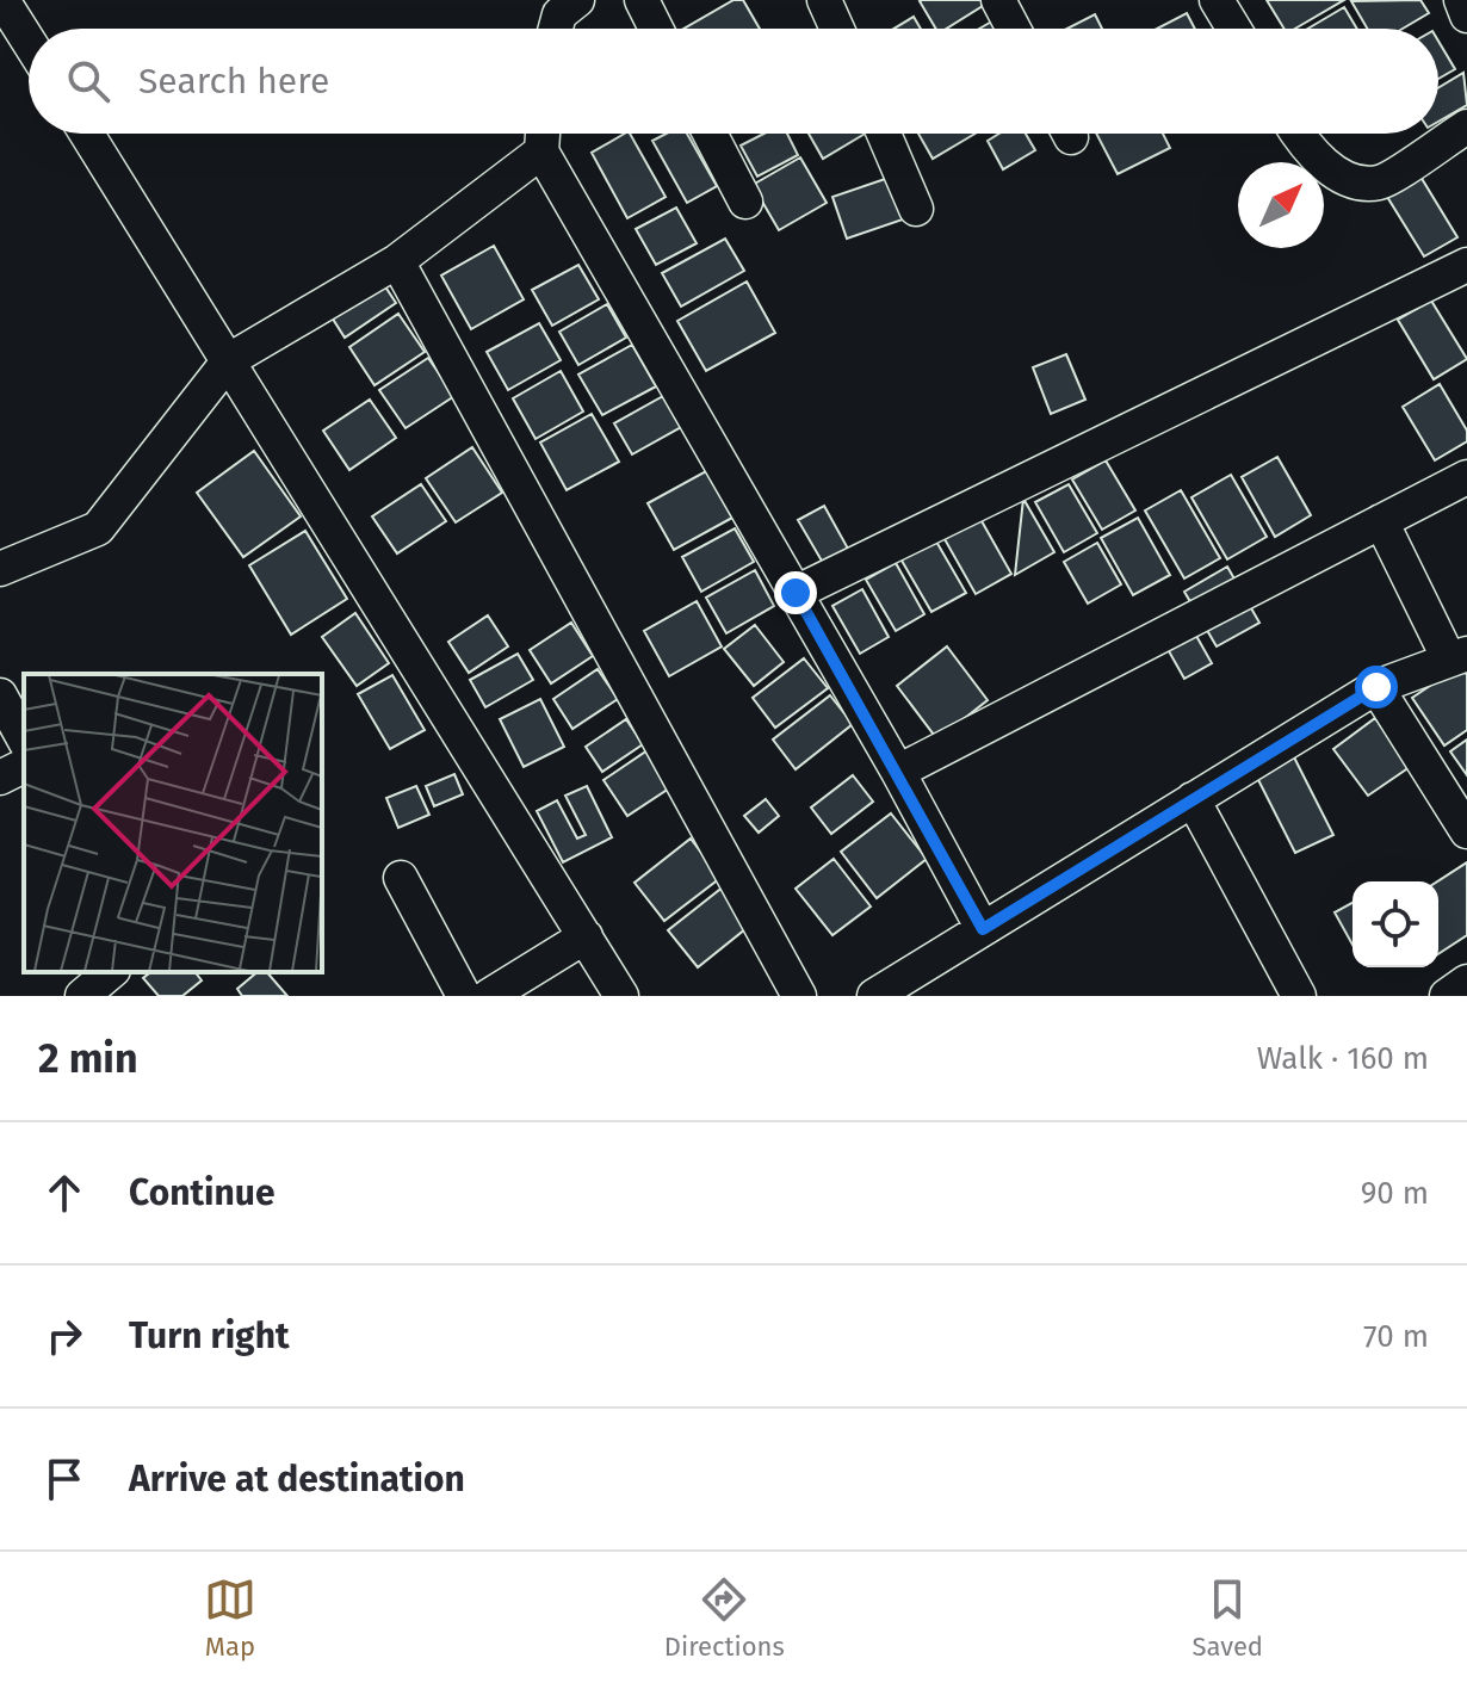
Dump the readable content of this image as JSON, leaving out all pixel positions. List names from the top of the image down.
{
  "north": "top right",
  "page": {
    "search": "Search here",
    "heading": ["2 min", "Walk · 160 m"],
    "list": [
      ["Continue", "90 m"],
      ["Turn right", "70 m"],
      "Arrive at destination"
    ],
    "nav": ["Map", "Directions", "Saved"]
  }
}
